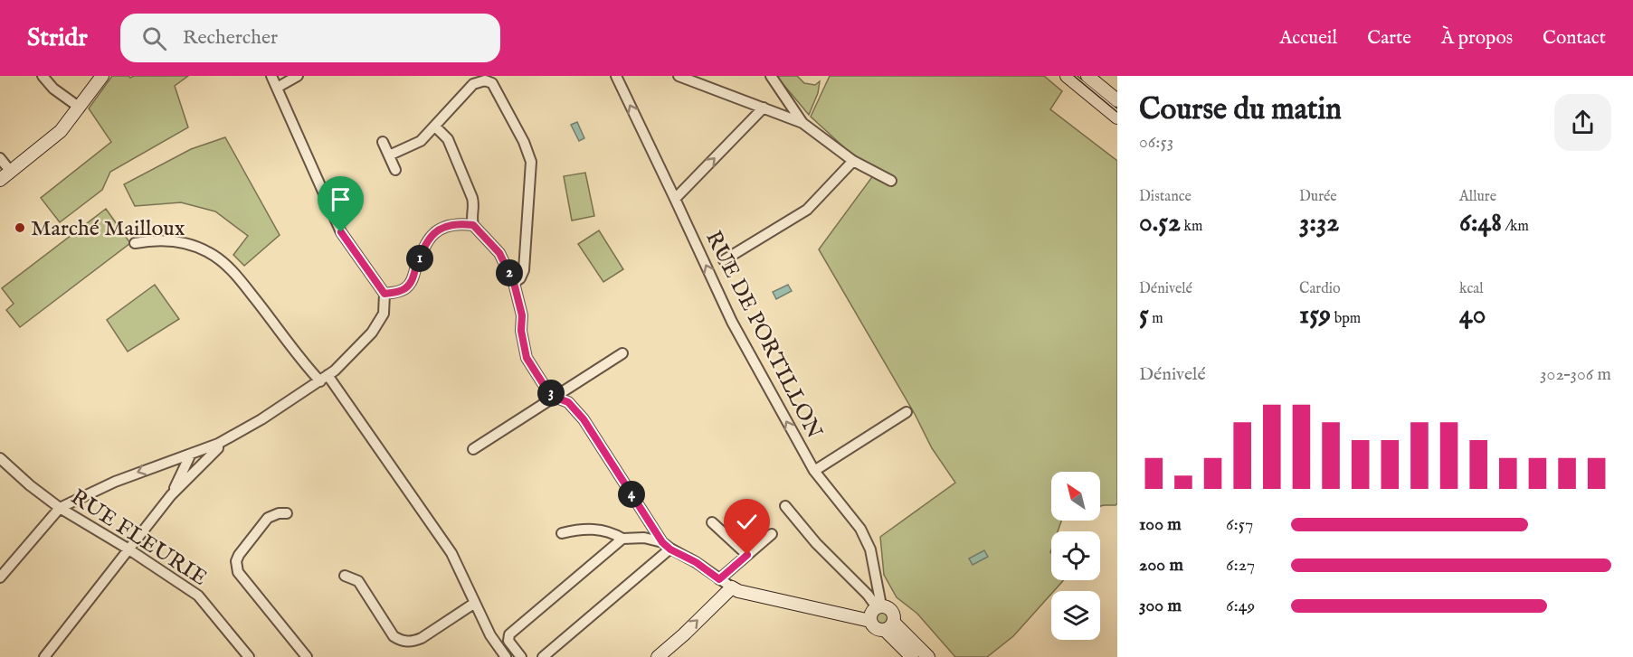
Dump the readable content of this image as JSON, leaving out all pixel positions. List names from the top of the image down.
{
  "streets": {
    "street": ["RUE DE PORTILLON", "RUE FLEURIE"]
  },
  "one_way": ["RUE DE PORTILLON"],
  "places": ["Marché Mailloux"],
  "north": "top left",
  "page": {
    "header": "Stridr",
    "search": "Rechercher",
    "nav": [
      "Accueil",
      "Carte",
      "À propos",
      "Contact"
    ],
    "heading": ["Course du matin", "06:53"],
    "stats": [
      ["Distance", "0.52 km"],
      ["Durée", "3:32"],
      ["Allure", "6:48 /km"],
      ["Dénivelé", "5 m"],
      ["Cardio", "159 bpm"],
      ["kcal", "40"]
    ],
    "pins": [
      "1",
      "2",
      "3",
      "4"
    ],
    "chart": ["Dénivelé", "302–306 m"],
    "list": [
      {
        "name": "100 m",
        "note": "6:57"
      },
      {
        "name": "200 m",
        "note": "6:27"
      },
      {
        "name": "300 m",
        "note": "6:49"
      }
    ]
  }
}
